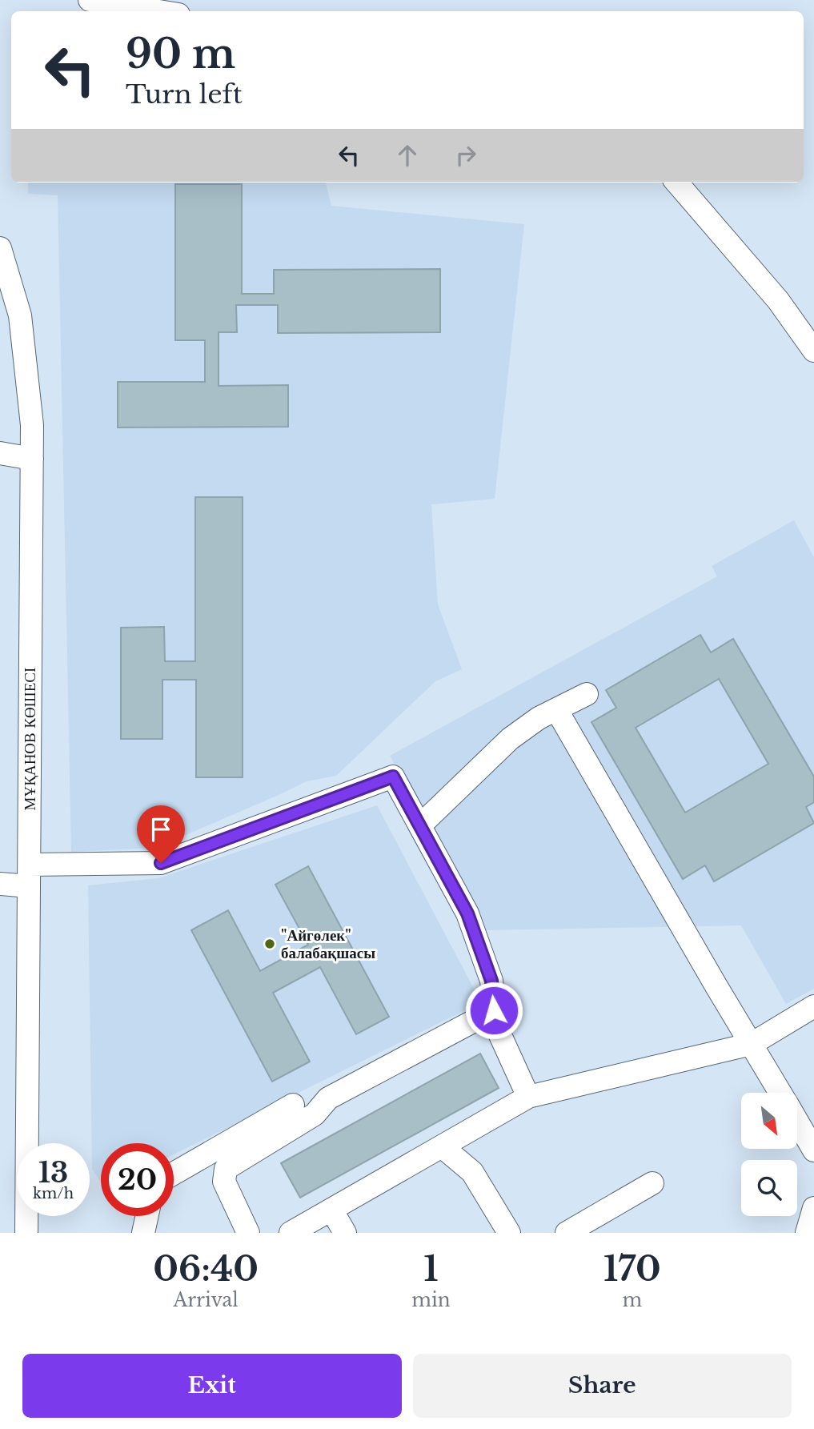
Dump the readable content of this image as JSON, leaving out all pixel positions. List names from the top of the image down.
{
  "streets": {
    "street": ["МҰҚАНОВ КӨШЕСІ"]
  },
  "places": ["\"Айгөлек\" балабақшасы"],
  "north": "bottom right",
  "page": {
    "turn": ["90 m", "Turn left"],
    "speed": "13 km/h",
    "limit": "20",
    "eta": [
      "06:40",
      "Arrival",
      "1",
      "min",
      "170",
      "m"
    ],
    "buttons": ["Exit", "Share"]
  }
}
